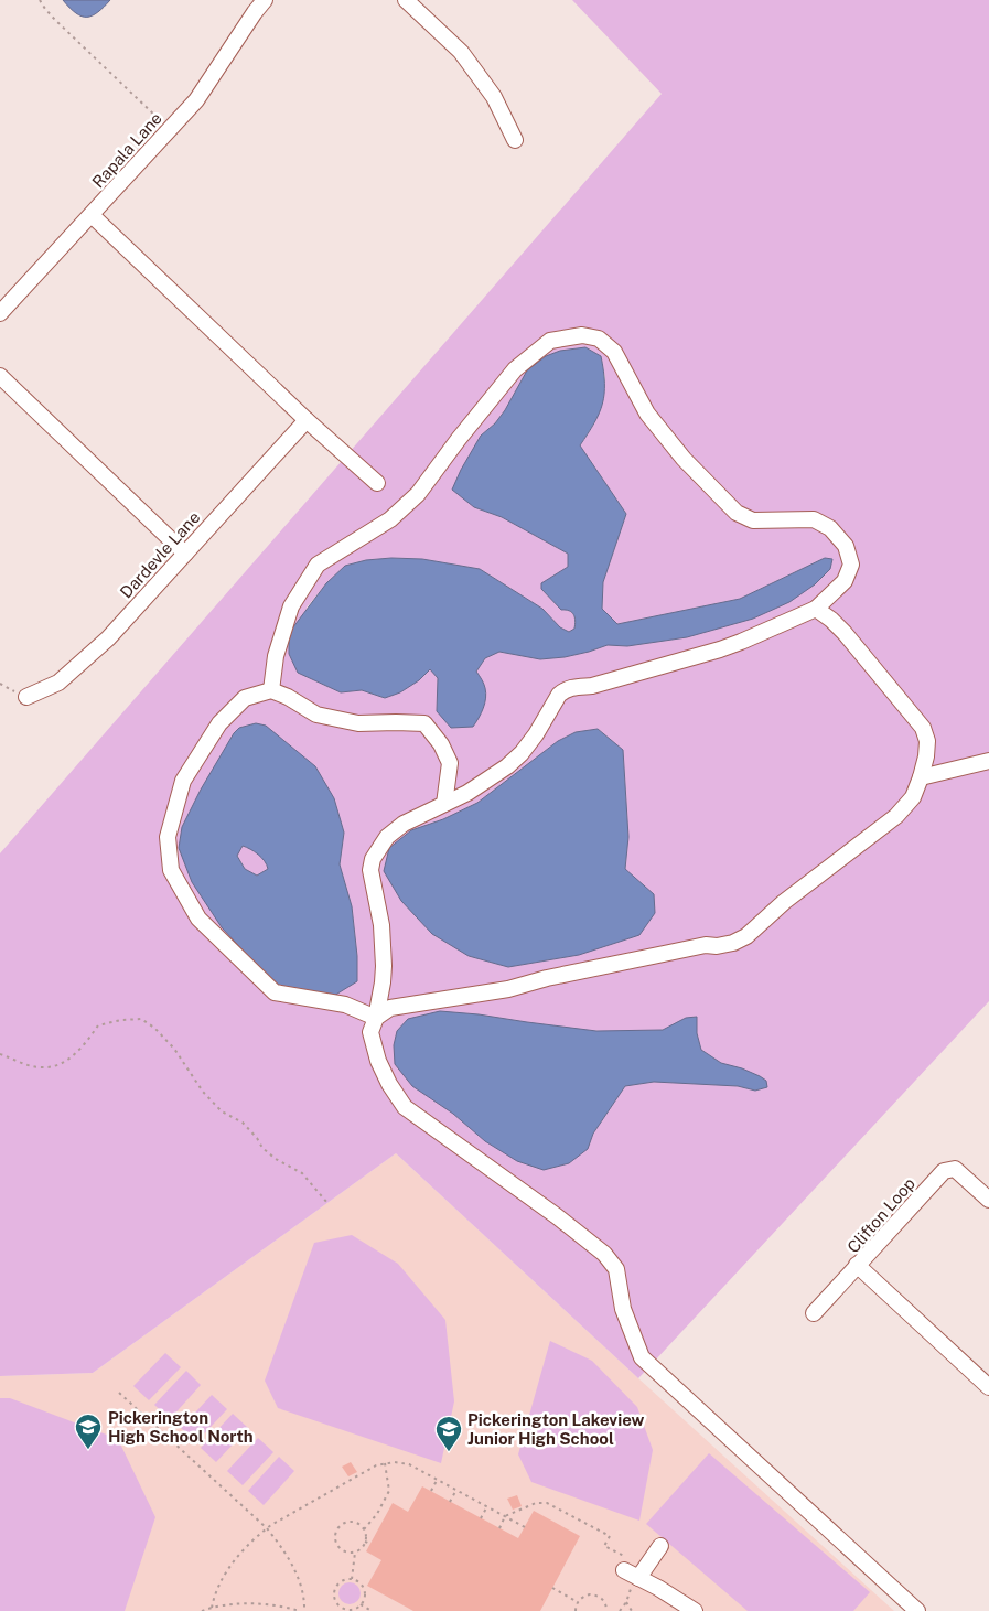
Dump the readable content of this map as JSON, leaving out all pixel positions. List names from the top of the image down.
{
  "streets": {
    "street": ["Rapala Lane", "Dardevle Lane", "Clifton Loop"]
  },
  "places": {
    "school or university": ["Pickerington High School North", "Pickerington Lakeview Junior High School"]
  }
}
